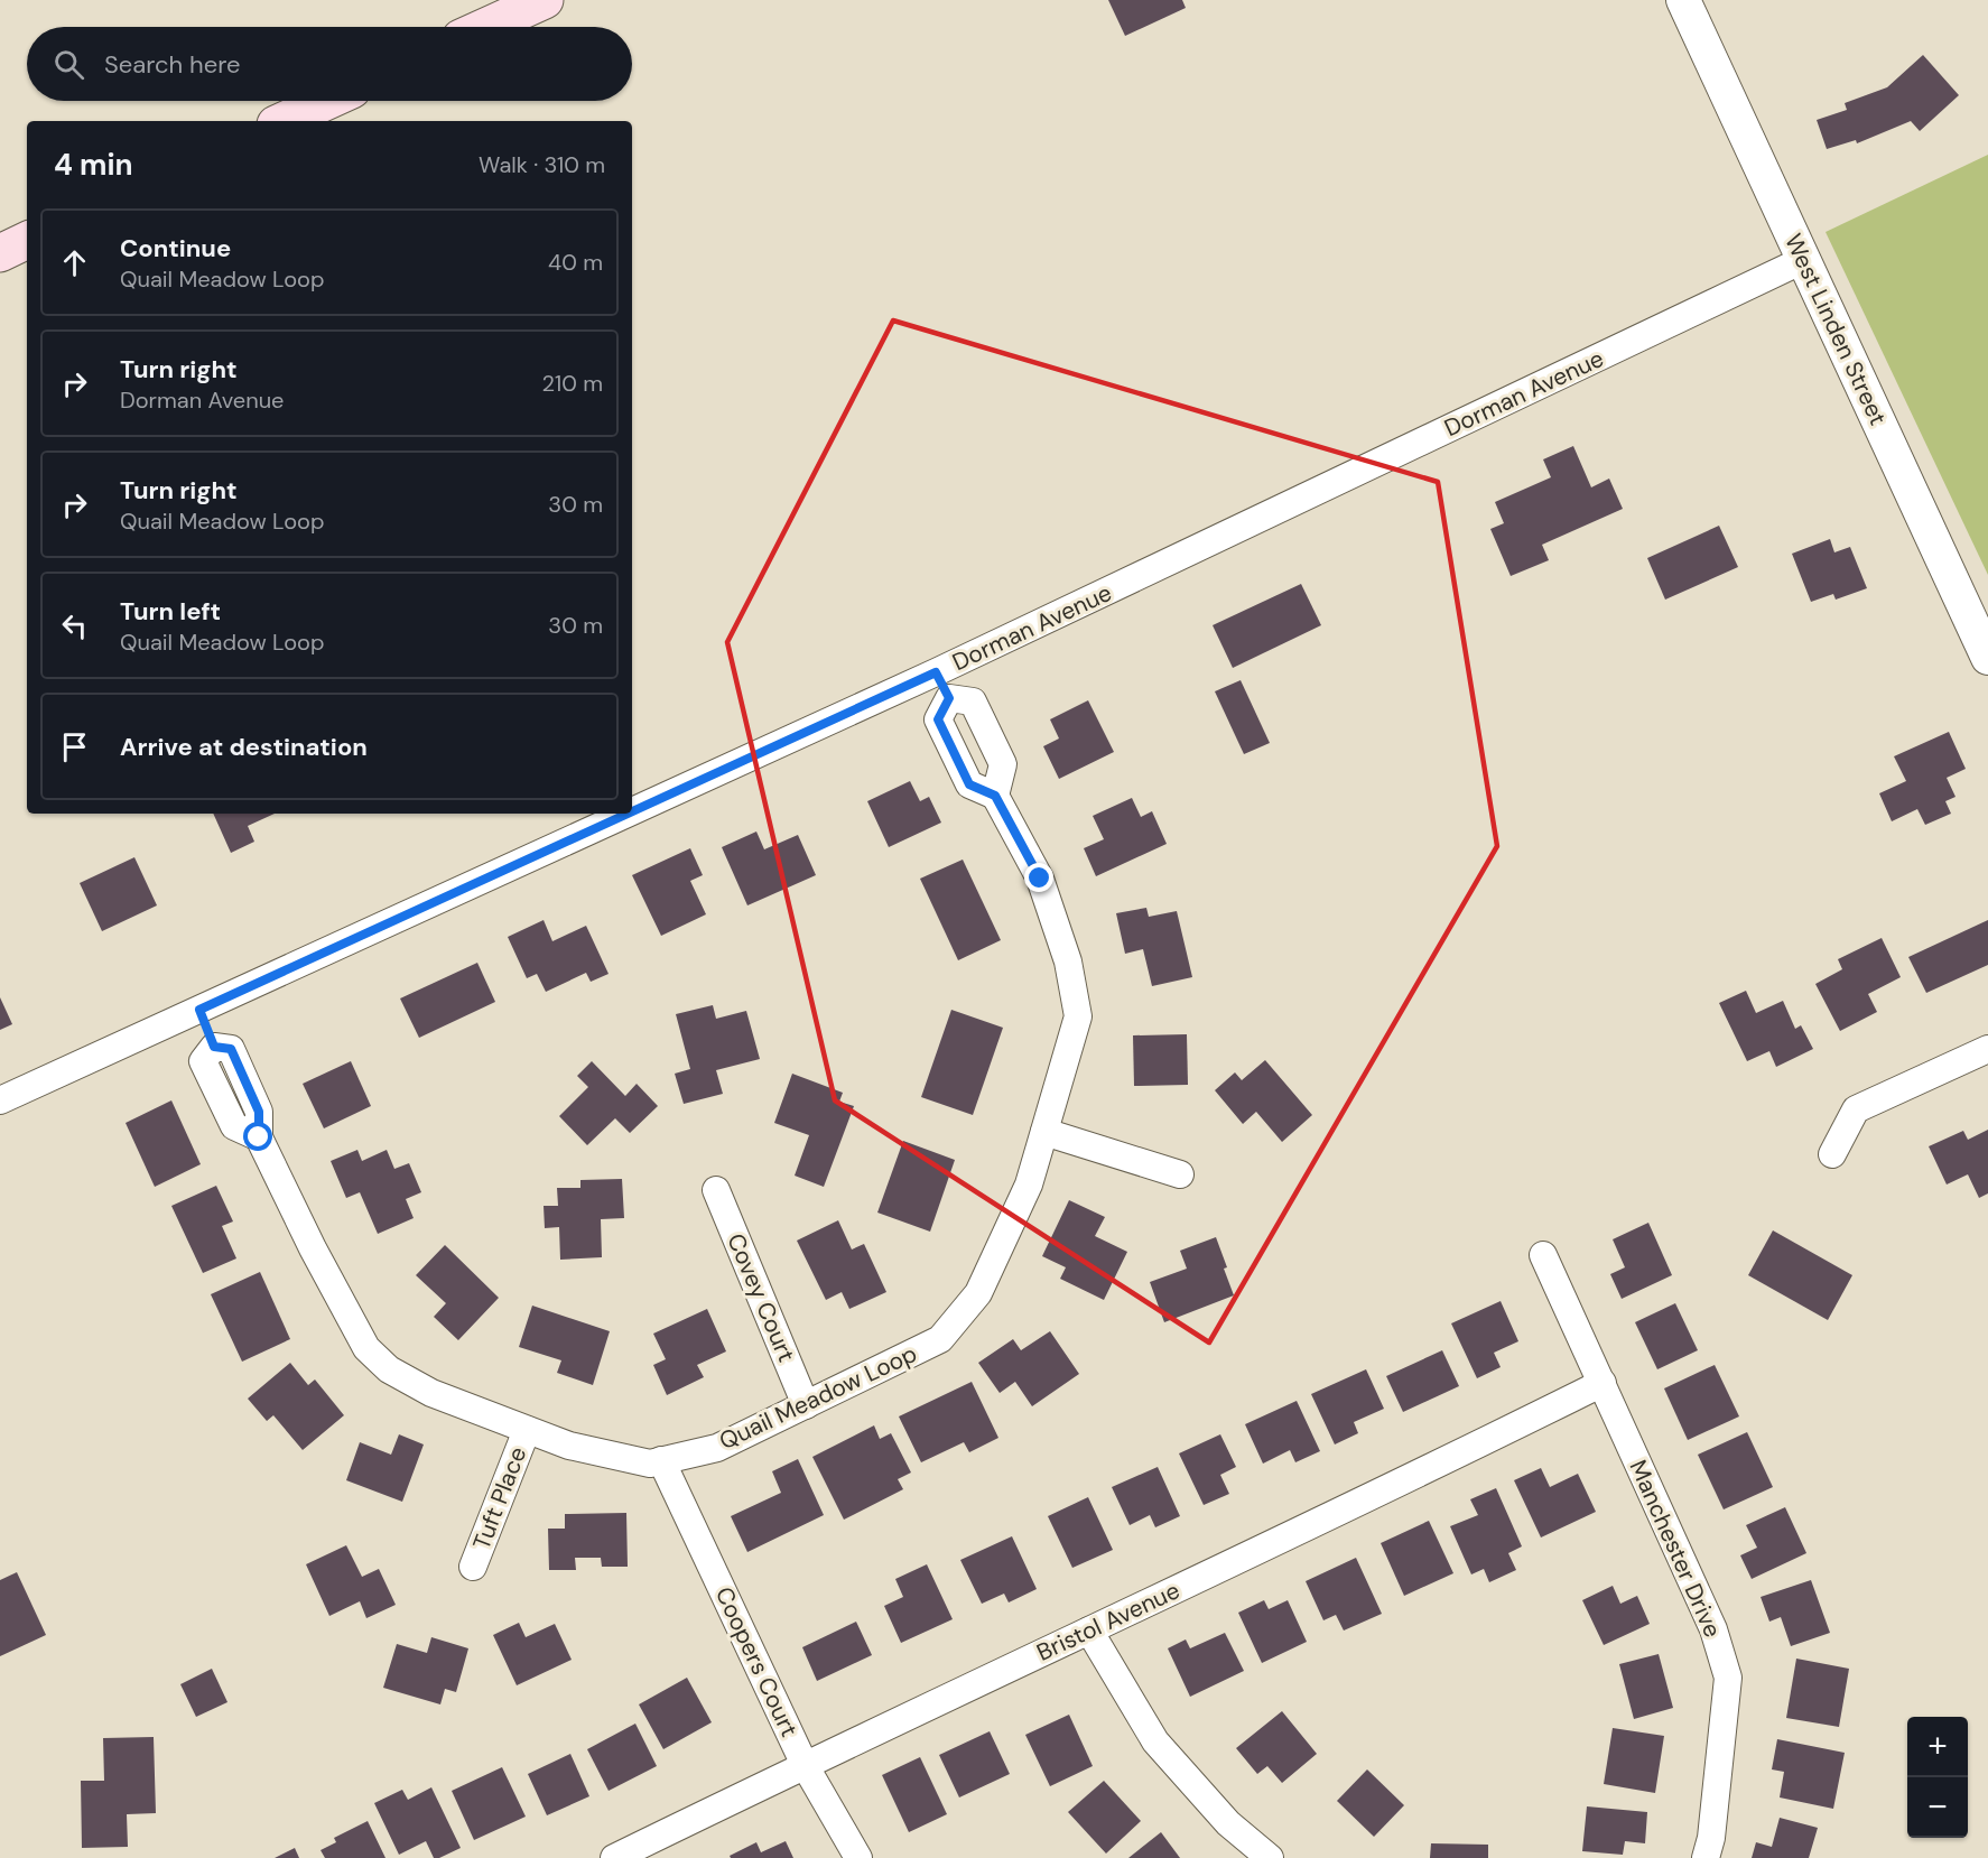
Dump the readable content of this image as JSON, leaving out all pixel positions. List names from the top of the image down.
{
  "streets": {
    "street": [
      "West Linden Street",
      "Dorman Avenue",
      "Covey Court",
      "Quail Meadow Loop",
      "Tuft Place",
      "Manchester Drive",
      "Bristol Avenue",
      "Coopers Court"
    ]
  },
  "crossings": [
    ["West Linden Street", "Dorman Avenue"],
    ["Dorman Avenue", "Quail Meadow Loop"],
    ["Covey Court", "Quail Meadow Loop"],
    ["Quail Meadow Loop", "Tuft Place"],
    ["Quail Meadow Loop", "Coopers Court"],
    ["Manchester Drive", "Bristol Avenue"],
    ["Bristol Avenue", "Coopers Court"]
  ],
  "page": {
    "search": "Search here",
    "heading": ["4 min", "Walk · 310 m"],
    "list": [
      ["Continue", "Quail Meadow Loop", "40 m"],
      ["Turn right", "Dorman Avenue", "210 m"],
      ["Turn right", "Quail Meadow Loop", "30 m"],
      ["Turn left", "Quail Meadow Loop", "30 m"],
      "Arrive at destination"
    ],
    "map_buttons": ["+", "−"]
  }
}
